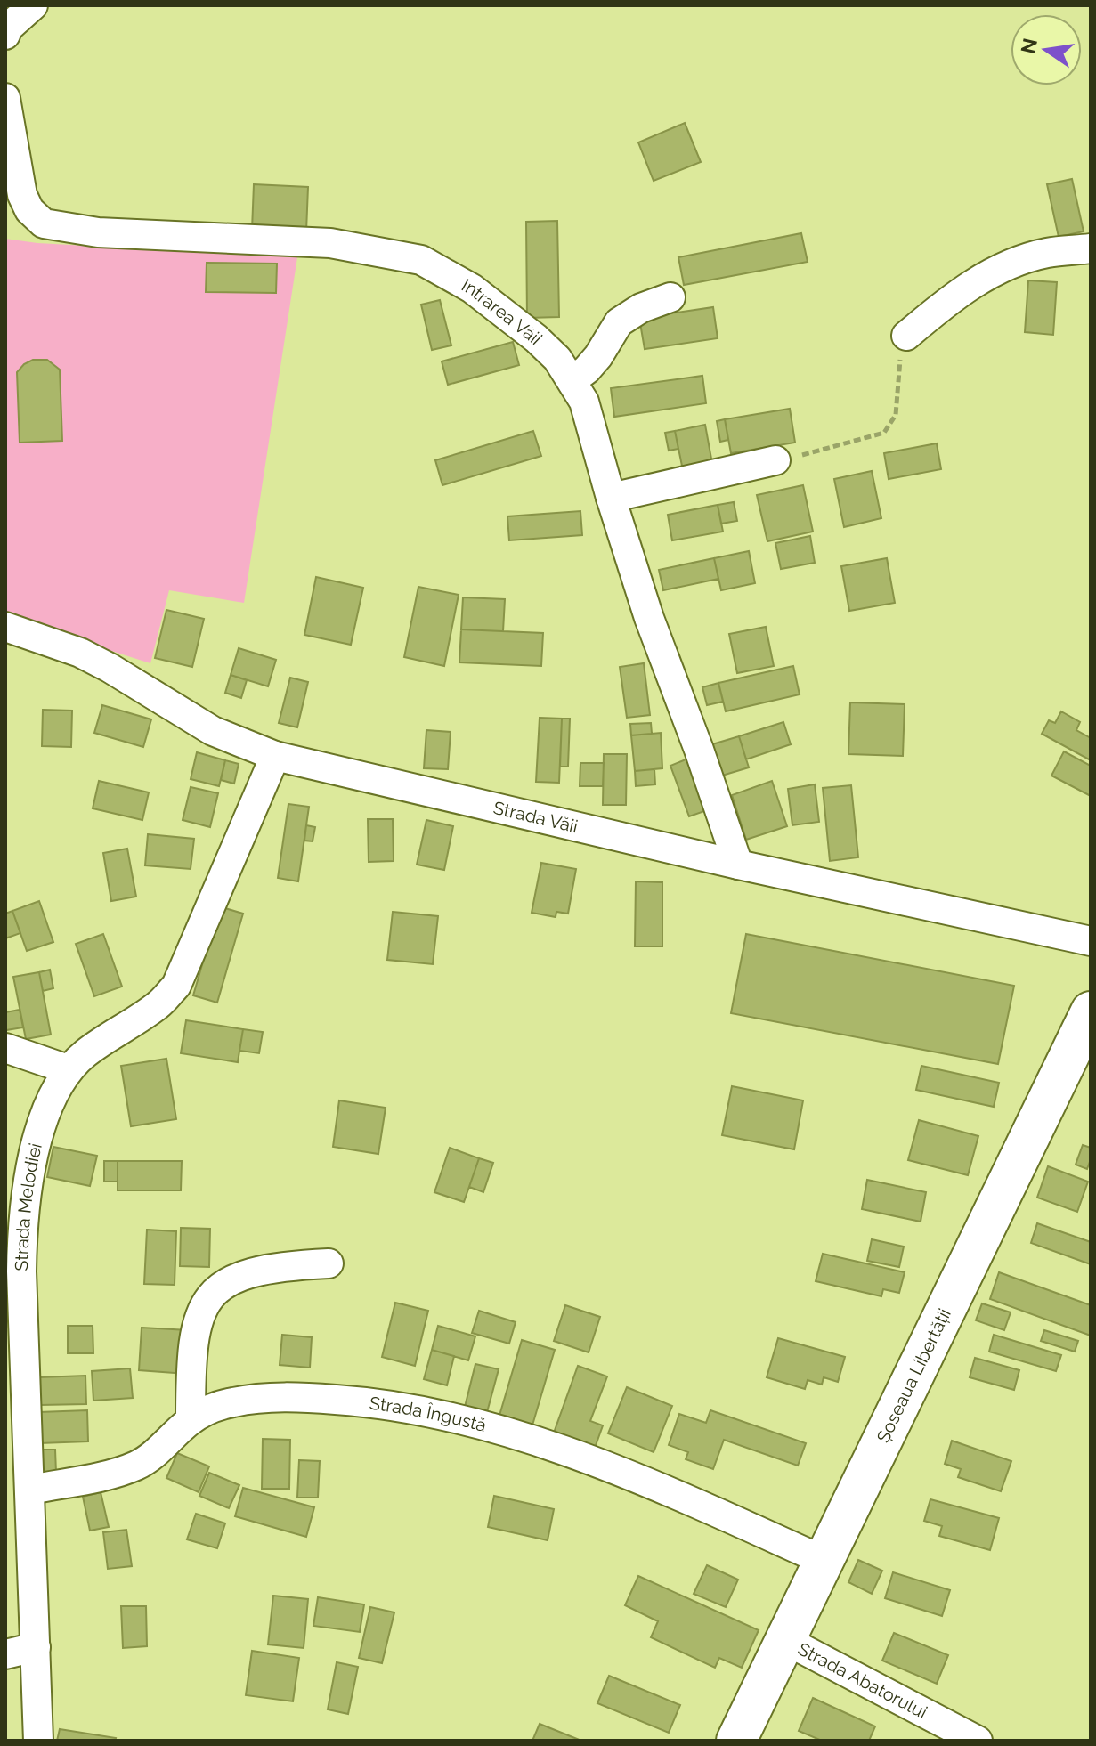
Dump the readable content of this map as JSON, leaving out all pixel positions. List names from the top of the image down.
{
  "streets": {
    "main road": ["Șoseaua Libertății"],
    "street": [
      "Intrarea Văii",
      "Strada Văii",
      "Strada Melodiei",
      "Strada Îngustă",
      "Strada Abatorului"
    ]
  },
  "crossings": [
    ["Intrarea Văii", "Strada Văii"],
    ["Strada Văii", "Strada Melodiei"],
    ["Strada Melodiei", "Strada Îngustă"],
    ["Șoseaua Libertății", "Strada Îngustă"],
    ["Șoseaua Libertății", "Strada Abatorului"]
  ],
  "north": "left"
}
